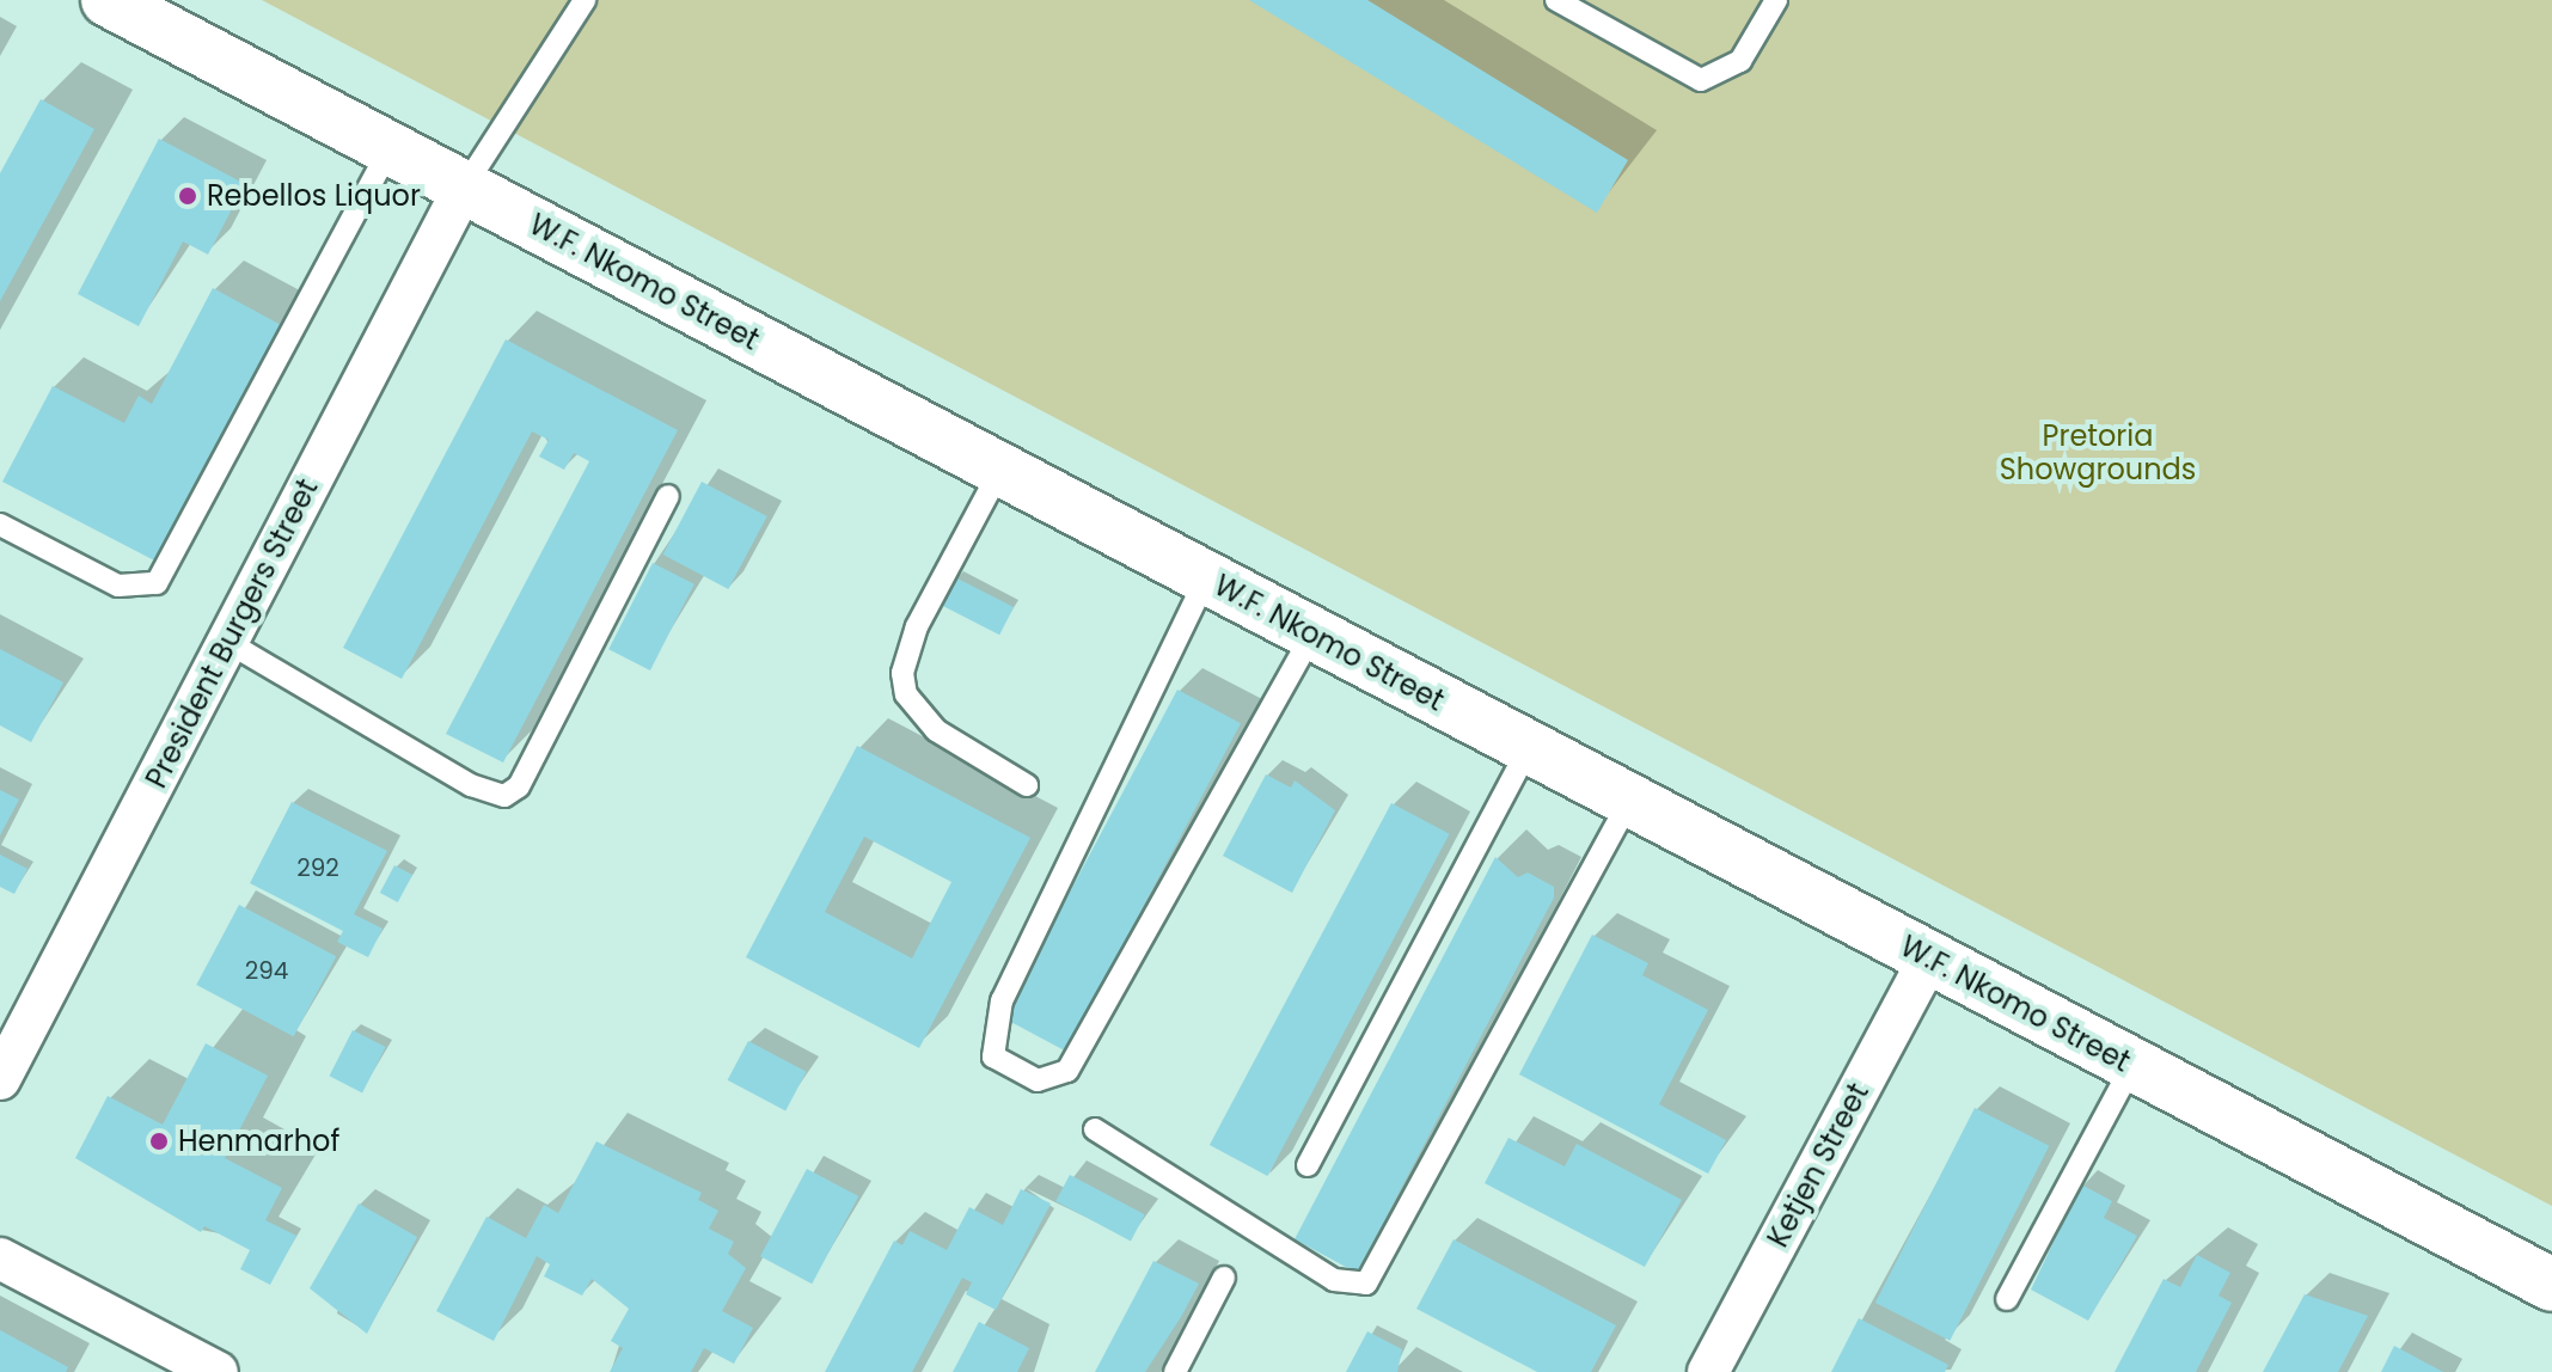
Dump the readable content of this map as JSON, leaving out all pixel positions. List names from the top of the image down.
{
  "streets": {
    "main road": ["W.F. Nkomo Street"],
    "street": ["President Burgers Street", "Ketjen Street"]
  },
  "crossings": [
    ["W.F. Nkomo Street", "President Burgers Street"],
    ["W.F. Nkomo Street", "Ketjen Street"]
  ],
  "parks": ["Pretoria Showgrounds"],
  "places": ["Rebellos Liquor", "Henmarhof"],
  "house_numbers": ["292", "294"]
}
